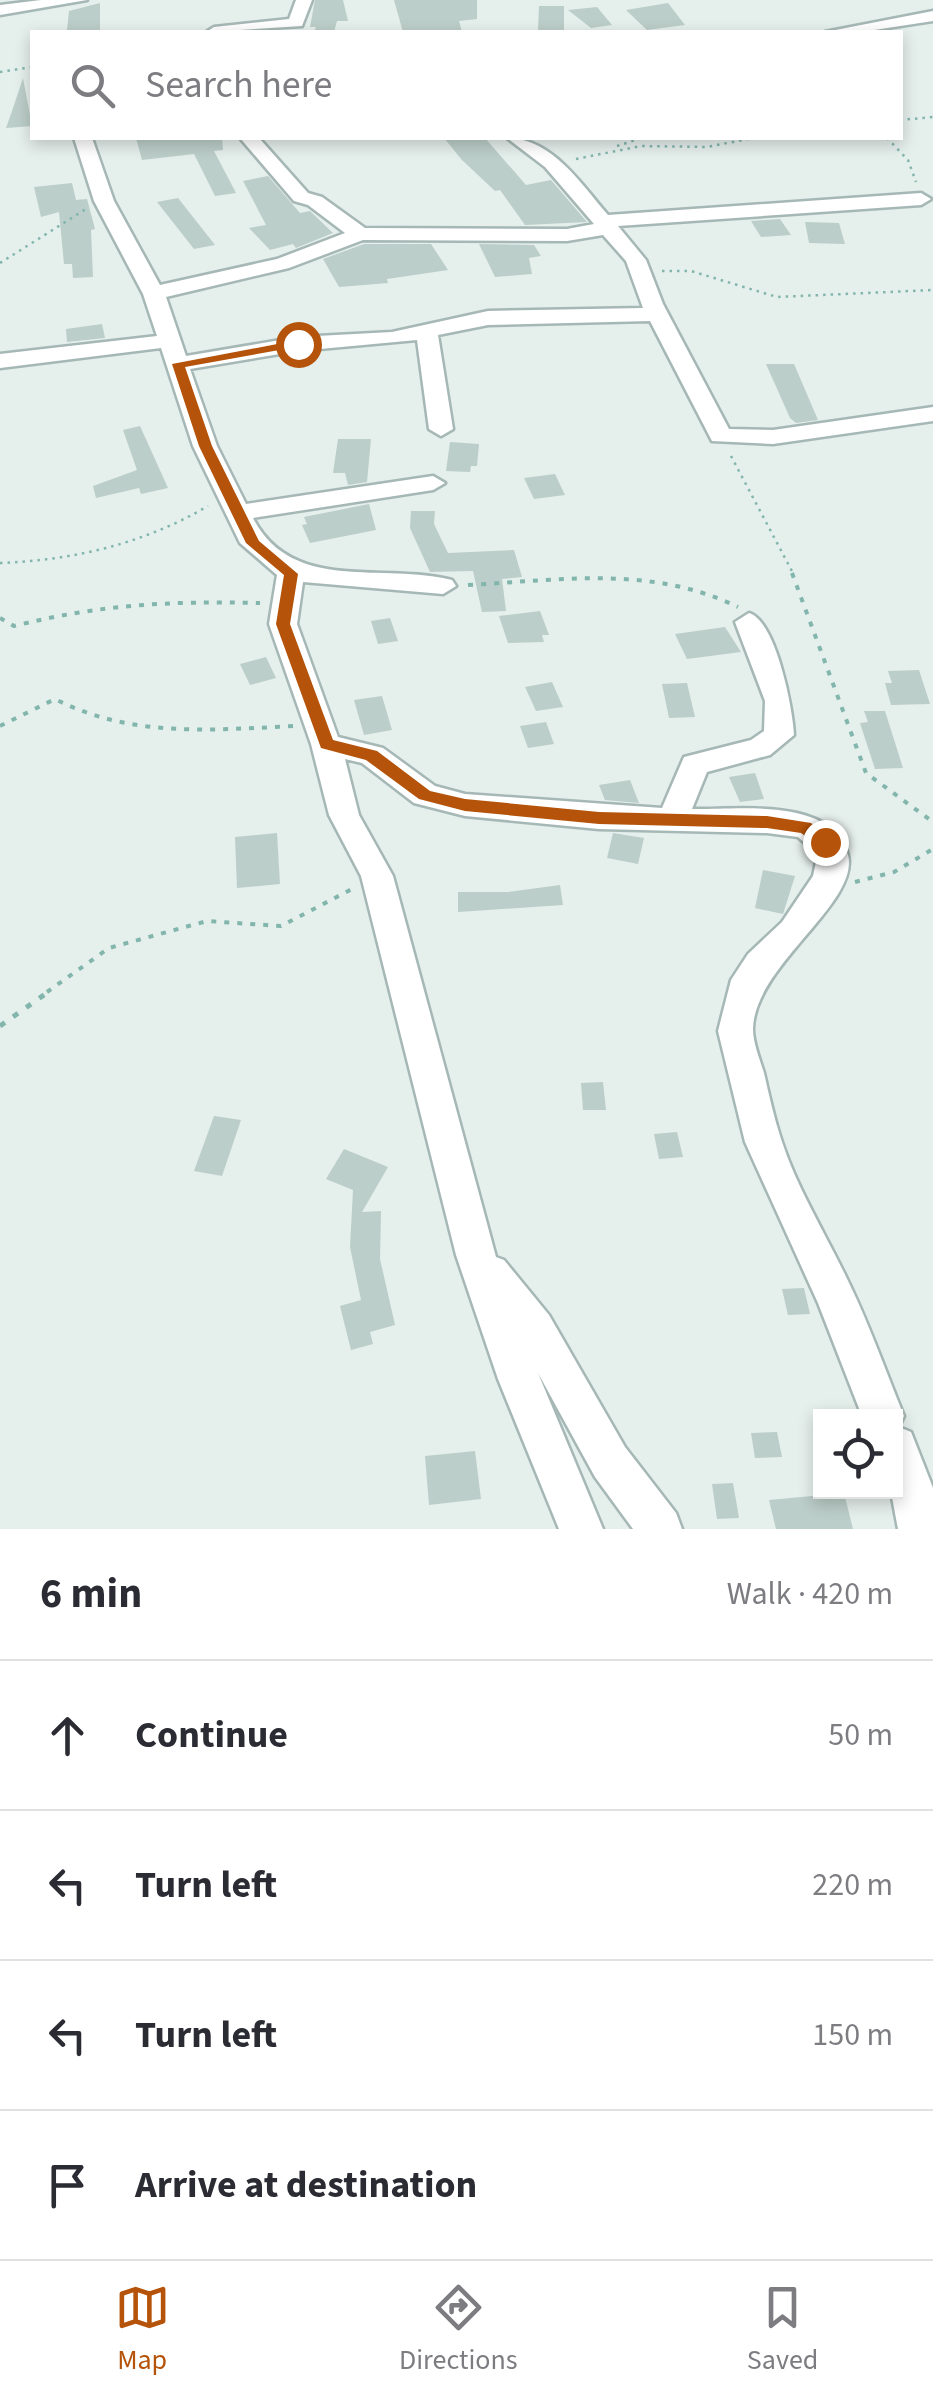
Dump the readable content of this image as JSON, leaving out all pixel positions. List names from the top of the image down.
{
  "page": {
    "search": "Search here",
    "heading": ["6 min", "Walk · 420 m"],
    "list": [
      ["Continue", "50 m"],
      ["Turn left", "220 m"],
      ["Turn left", "150 m"],
      "Arrive at destination"
    ],
    "nav": ["Map", "Directions", "Saved"]
  }
}
